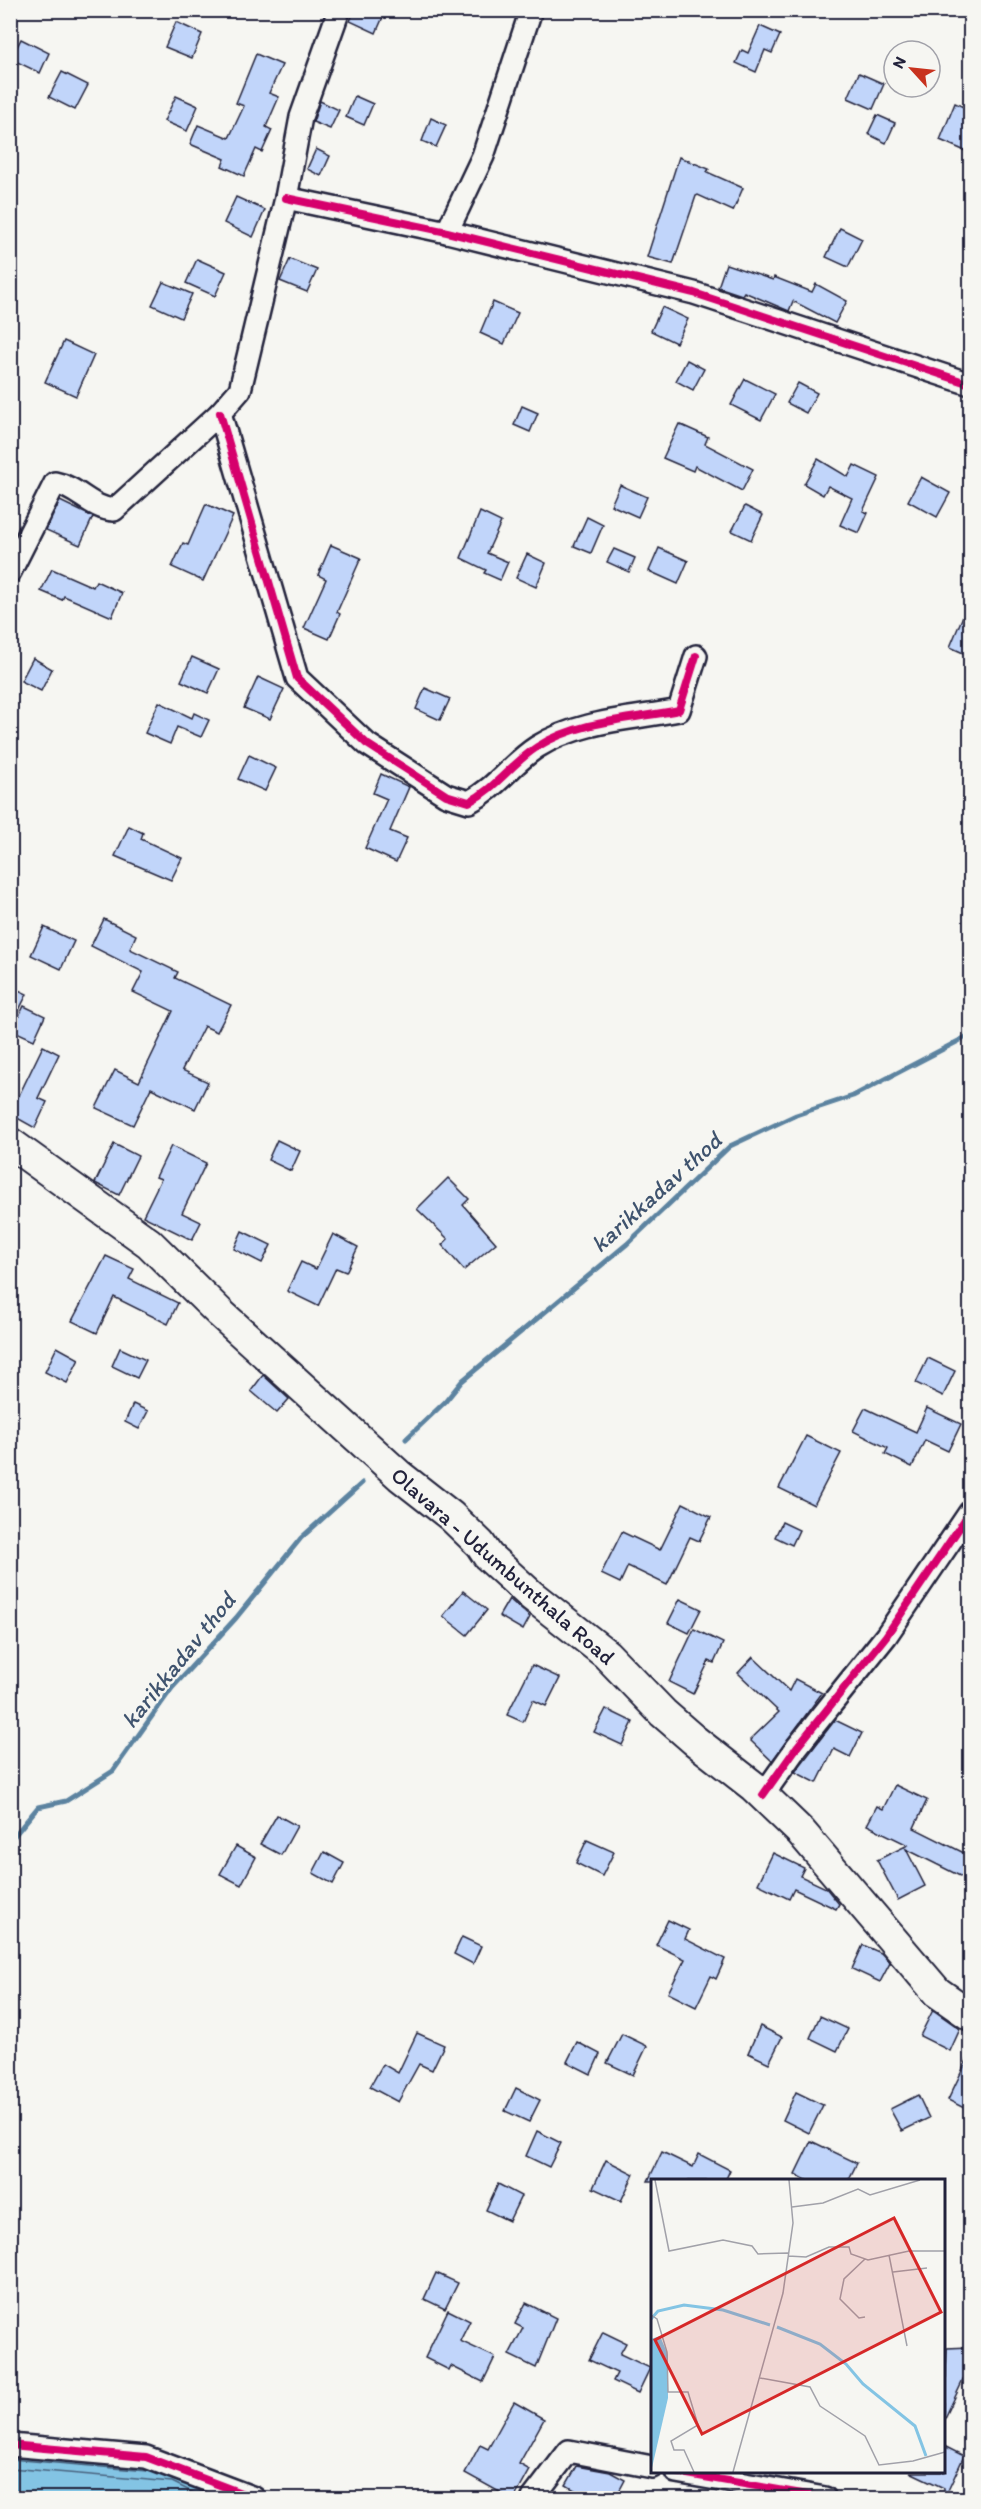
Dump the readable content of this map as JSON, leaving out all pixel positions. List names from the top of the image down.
{
  "streets": {
    "main road": ["Olavara - Udumbunthala Road"]
  },
  "water": ["karikkadav thod"],
  "north": "top left"
}
